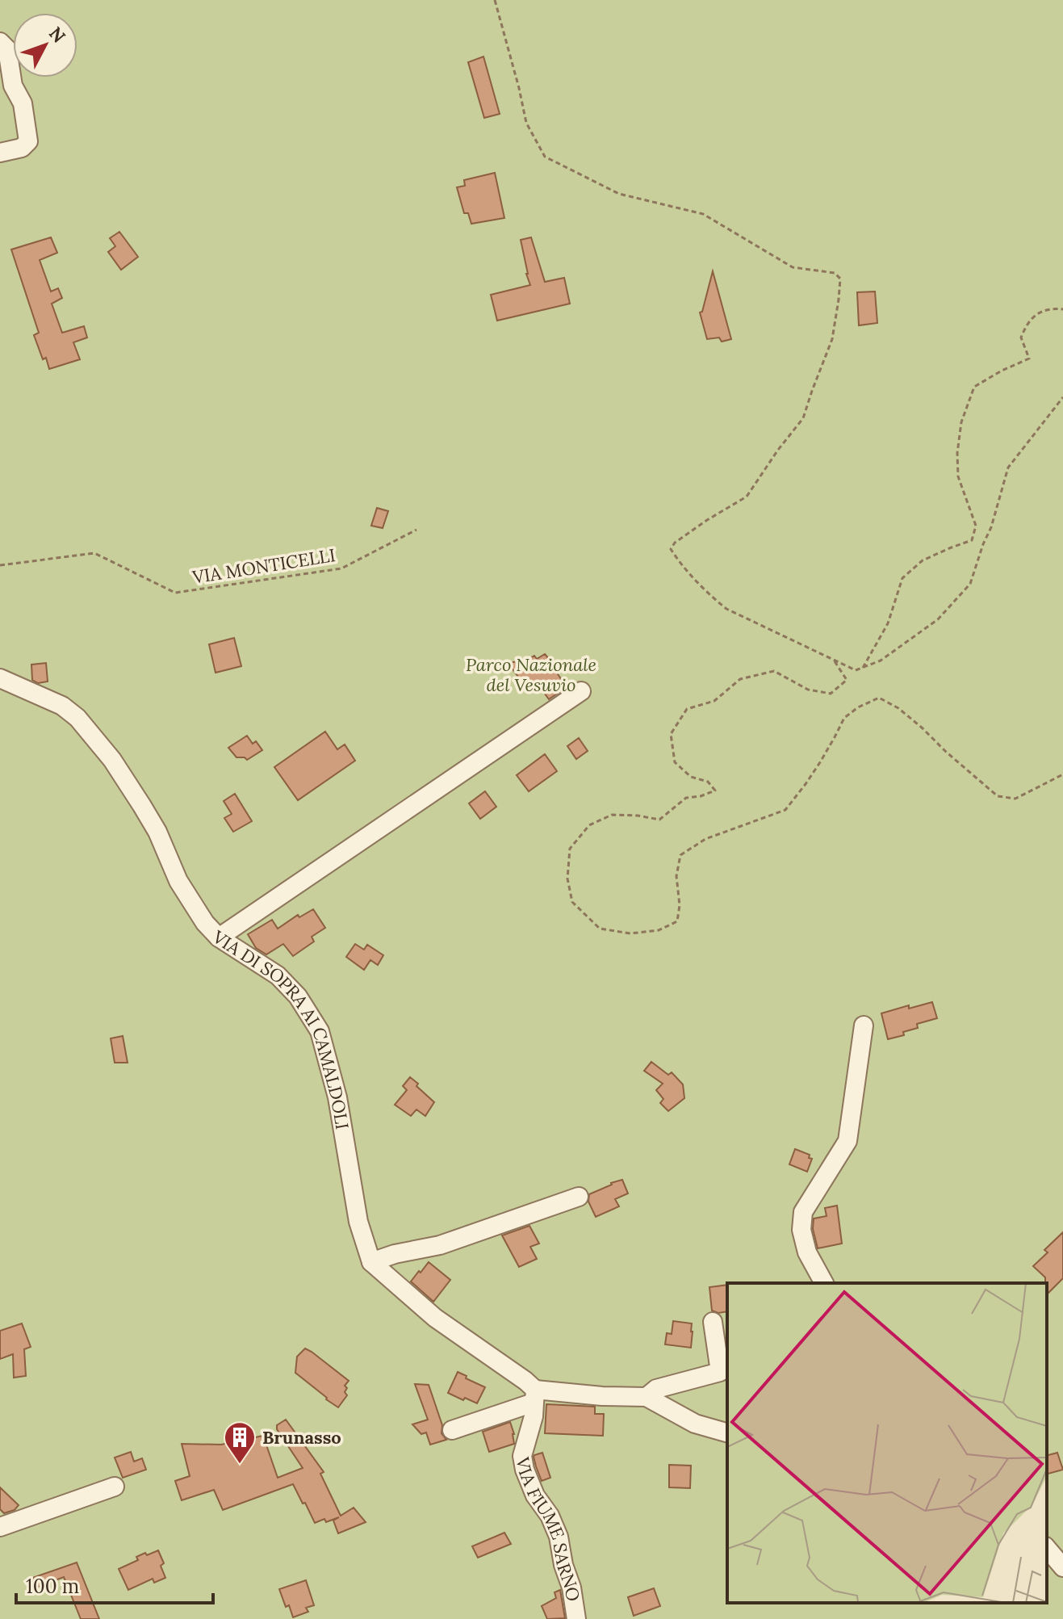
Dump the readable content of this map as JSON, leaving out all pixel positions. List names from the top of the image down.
{
  "streets": {
    "street": ["VIA DI SOPRA AI CAMALDOLI", "VIA FIUME SARNO"],
    "path": ["VIA MONTICELLI"]
  },
  "parks": ["Parco Nazionale del Vesuvio"],
  "places": {
    "building": ["Brunasso"]
  },
  "scale_bar": "100 m",
  "north": "top right"
}
